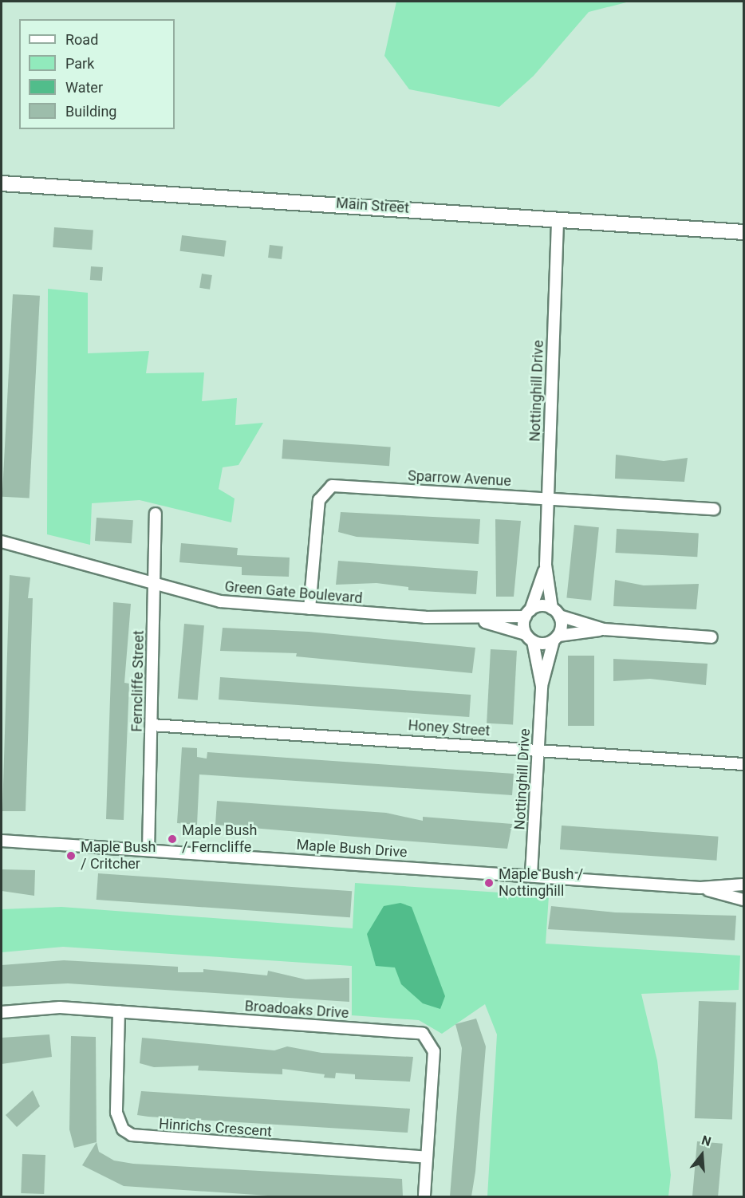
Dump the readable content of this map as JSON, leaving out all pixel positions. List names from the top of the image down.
{
  "streets": {
    "main road": ["Main Street"],
    "street": [
      "Nottinghill Drive",
      "Sparrow Avenue",
      "Green Gate Boulevard",
      "Ferncliffe Street",
      "Honey Street",
      "Maple Bush Drive",
      "Broadoaks Drive",
      "Hinrichs Crescent"
    ]
  },
  "crossings": [
    ["Main Street", "Nottinghill Drive"],
    ["Nottinghill Drive", "Sparrow Avenue"],
    ["Nottinghill Drive", "Green Gate Boulevard"],
    ["Nottinghill Drive", "Honey Street"],
    ["Nottinghill Drive", "Maple Bush Drive"],
    ["Sparrow Avenue", "Green Gate Boulevard"],
    ["Green Gate Boulevard", "Ferncliffe Street"],
    ["Ferncliffe Street", "Honey Street"],
    ["Ferncliffe Street", "Maple Bush Drive"],
    ["Broadoaks Drive", "Hinrichs Crescent"]
  ],
  "places": ["Maple Bush / Ferncliffe", "Maple Bush / Critcher", "Maple Bush / Nottinghill"],
  "legend": [
    "Road",
    "Park",
    "Water",
    "Building"
  ],
  "north": "top"
}
